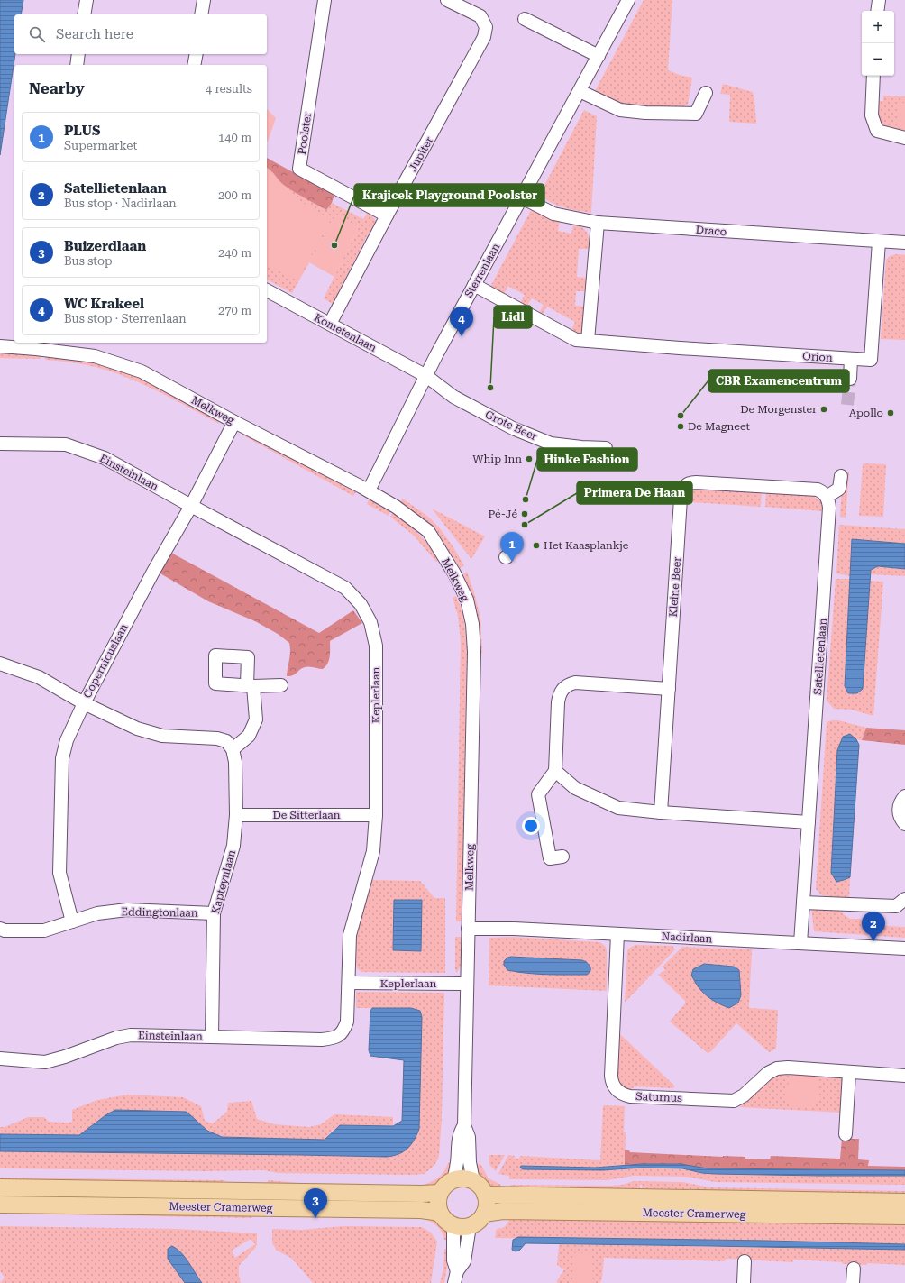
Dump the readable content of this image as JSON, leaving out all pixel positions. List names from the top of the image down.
{
  "streets": {
    "main road": ["Meester Cramerweg"],
    "street": [
      "Poolster",
      "Jupiter",
      "Draco",
      "Sterrenlaan",
      "Kometenlaan",
      "Orion",
      "Melkweg",
      "Grote Beer",
      "Einsteinlaan",
      "Kleine Beer",
      "Satellietenlaan",
      "Copernicuslaan",
      "Keplerlaan",
      "De Sitterlaan",
      "Kapteynlaan",
      "Eddingtonlaan",
      "Nadirlaan",
      "Saturnus"
    ]
  },
  "crossings": [
    ["Poolster", "Jupiter"],
    ["Jupiter", "Kometenlaan"],
    ["Draco", "Sterrenlaan"],
    ["Draco", "Orion"],
    ["Sterrenlaan", "Kometenlaan"],
    ["Sterrenlaan", "Orion"],
    ["Sterrenlaan", "Melkweg"],
    ["Sterrenlaan", "Grote Beer"],
    ["Kometenlaan", "Grote Beer"],
    ["Melkweg", "Copernicuslaan"],
    ["Melkweg", "Keplerlaan"],
    ["Melkweg", "Nadirlaan"],
    ["Melkweg", "Meester Cramerweg"],
    ["Einsteinlaan", "Copernicuslaan"],
    ["Einsteinlaan", "Keplerlaan"],
    ["Einsteinlaan", "Kapteynlaan"],
    ["Kleine Beer", "Satellietenlaan"],
    ["Satellietenlaan", "Nadirlaan"],
    ["Copernicuslaan", "Keplerlaan"],
    ["Copernicuslaan", "Eddingtonlaan"],
    ["Keplerlaan", "De Sitterlaan"],
    ["De Sitterlaan", "Kapteynlaan"],
    ["Kapteynlaan", "Eddingtonlaan"],
    ["Nadirlaan", "Saturnus"]
  ],
  "places": [
    "Krajicek Playground Poolster",
    "Lidl",
    "De Morgenster",
    "Apollo",
    "CBR Examencentrum",
    "De Magneet",
    "Whip Inn",
    "Hinke Fashion",
    "Pé-Jé",
    "Primera De Haan",
    "Het Kaasplankje"
  ],
  "page": {
    "map_buttons": ["+", "−"],
    "search": "Search here",
    "heading": ["Nearby", "4 results"],
    "list": [
      {
        "mark": "1",
        "name": "PLUS",
        "note": "Supermarket",
        "value": "140 m"
      },
      {
        "mark": "2",
        "name": "Satellietenlaan",
        "note": "Bus stop · Nadirlaan",
        "value": "200 m"
      },
      {
        "mark": "3",
        "name": "Buizerdlaan",
        "note": "Bus stop",
        "value": "240 m"
      },
      {
        "mark": "4",
        "name": "WC Krakeel",
        "note": "Bus stop · Sterrenlaan",
        "value": "270 m"
      }
    ],
    "pins": [
      "4",
      "1",
      "2",
      "3"
    ]
  }
}
